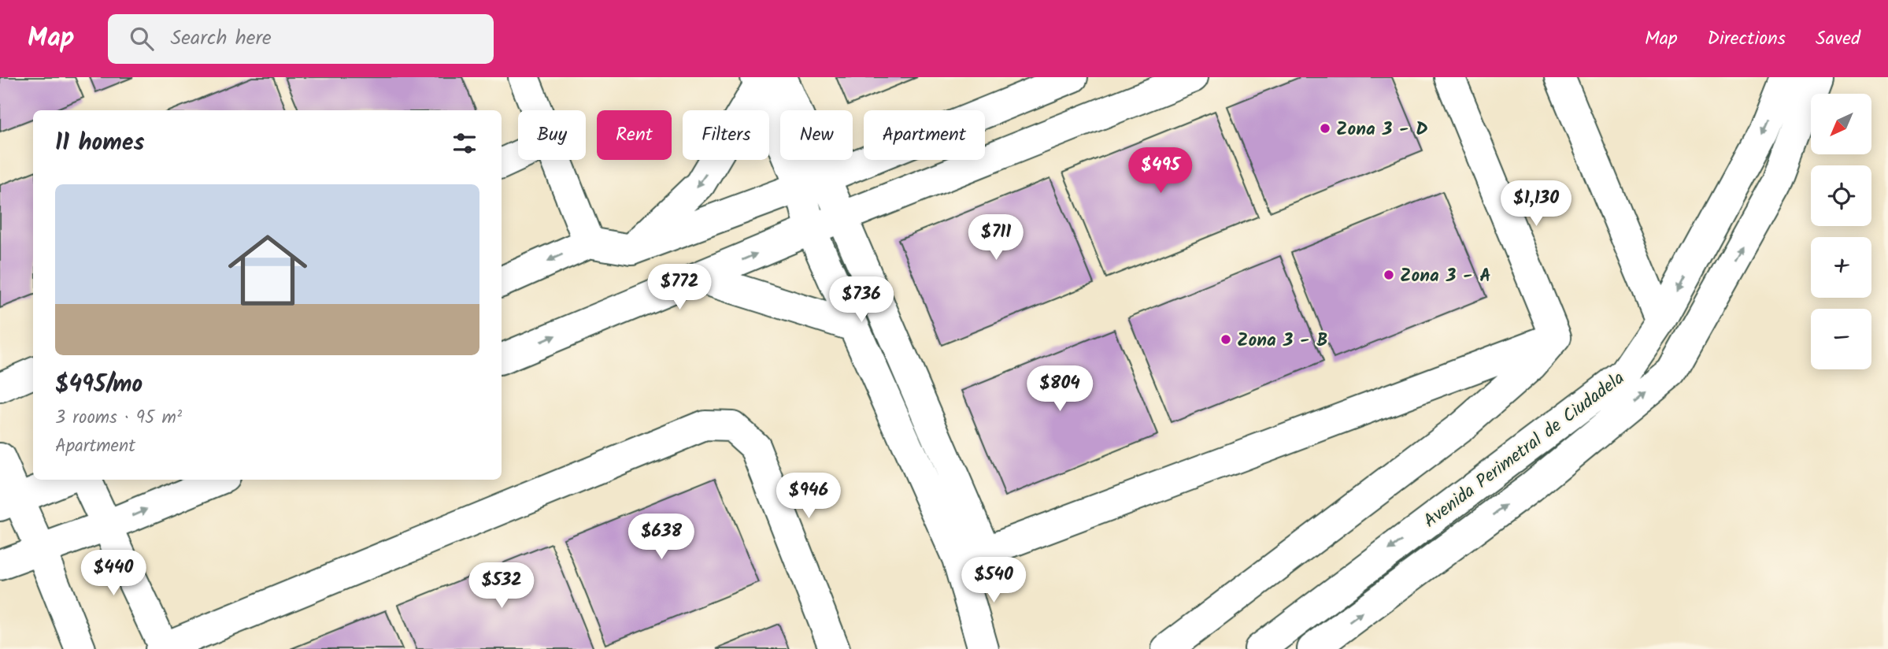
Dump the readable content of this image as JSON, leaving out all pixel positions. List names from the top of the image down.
{
  "streets": {
    "street": ["Avenida Perimetral de Ciudadela"]
  },
  "places": ["Zona 3 - D", "Zona 3 - A", "Zona 3 - B"],
  "north": "bottom left",
  "page": {
    "header": "Map",
    "search": "Search here",
    "nav": ["Map", "Directions", "Saved"],
    "map_buttons": ["+", "−"],
    "chip": [
      "Buy",
      "Rent",
      "Filters",
      "New",
      "Apartment"
    ],
    "heading": "11 homes",
    "price": [
      "$495",
      "$1,130",
      "$711",
      "$772",
      "$736",
      "$804",
      "$946",
      "$638",
      "$440",
      "$540",
      "$532"
    ],
    "list": [
      {
        "name": "$495/mo",
        "note": "3 rooms · 95 m² · Apartment"
      }
    ]
  }
}
